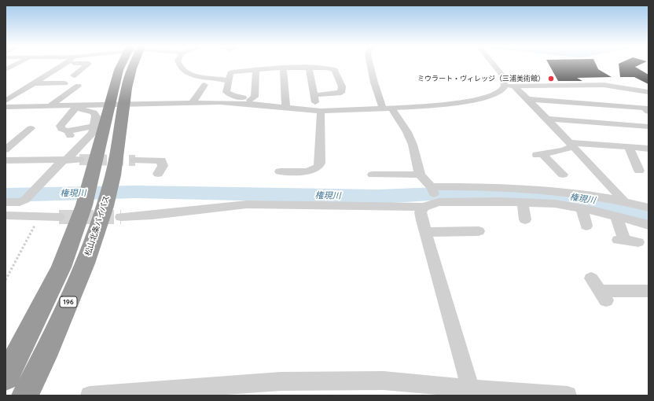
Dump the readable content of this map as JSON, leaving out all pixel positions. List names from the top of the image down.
{
  "streets": {
    "highway": ["松山北条バイパス", "196"]
  },
  "water": ["権現川"],
  "places": ["ミウラート・ヴィレッジ（三浦美術館）"]
}
